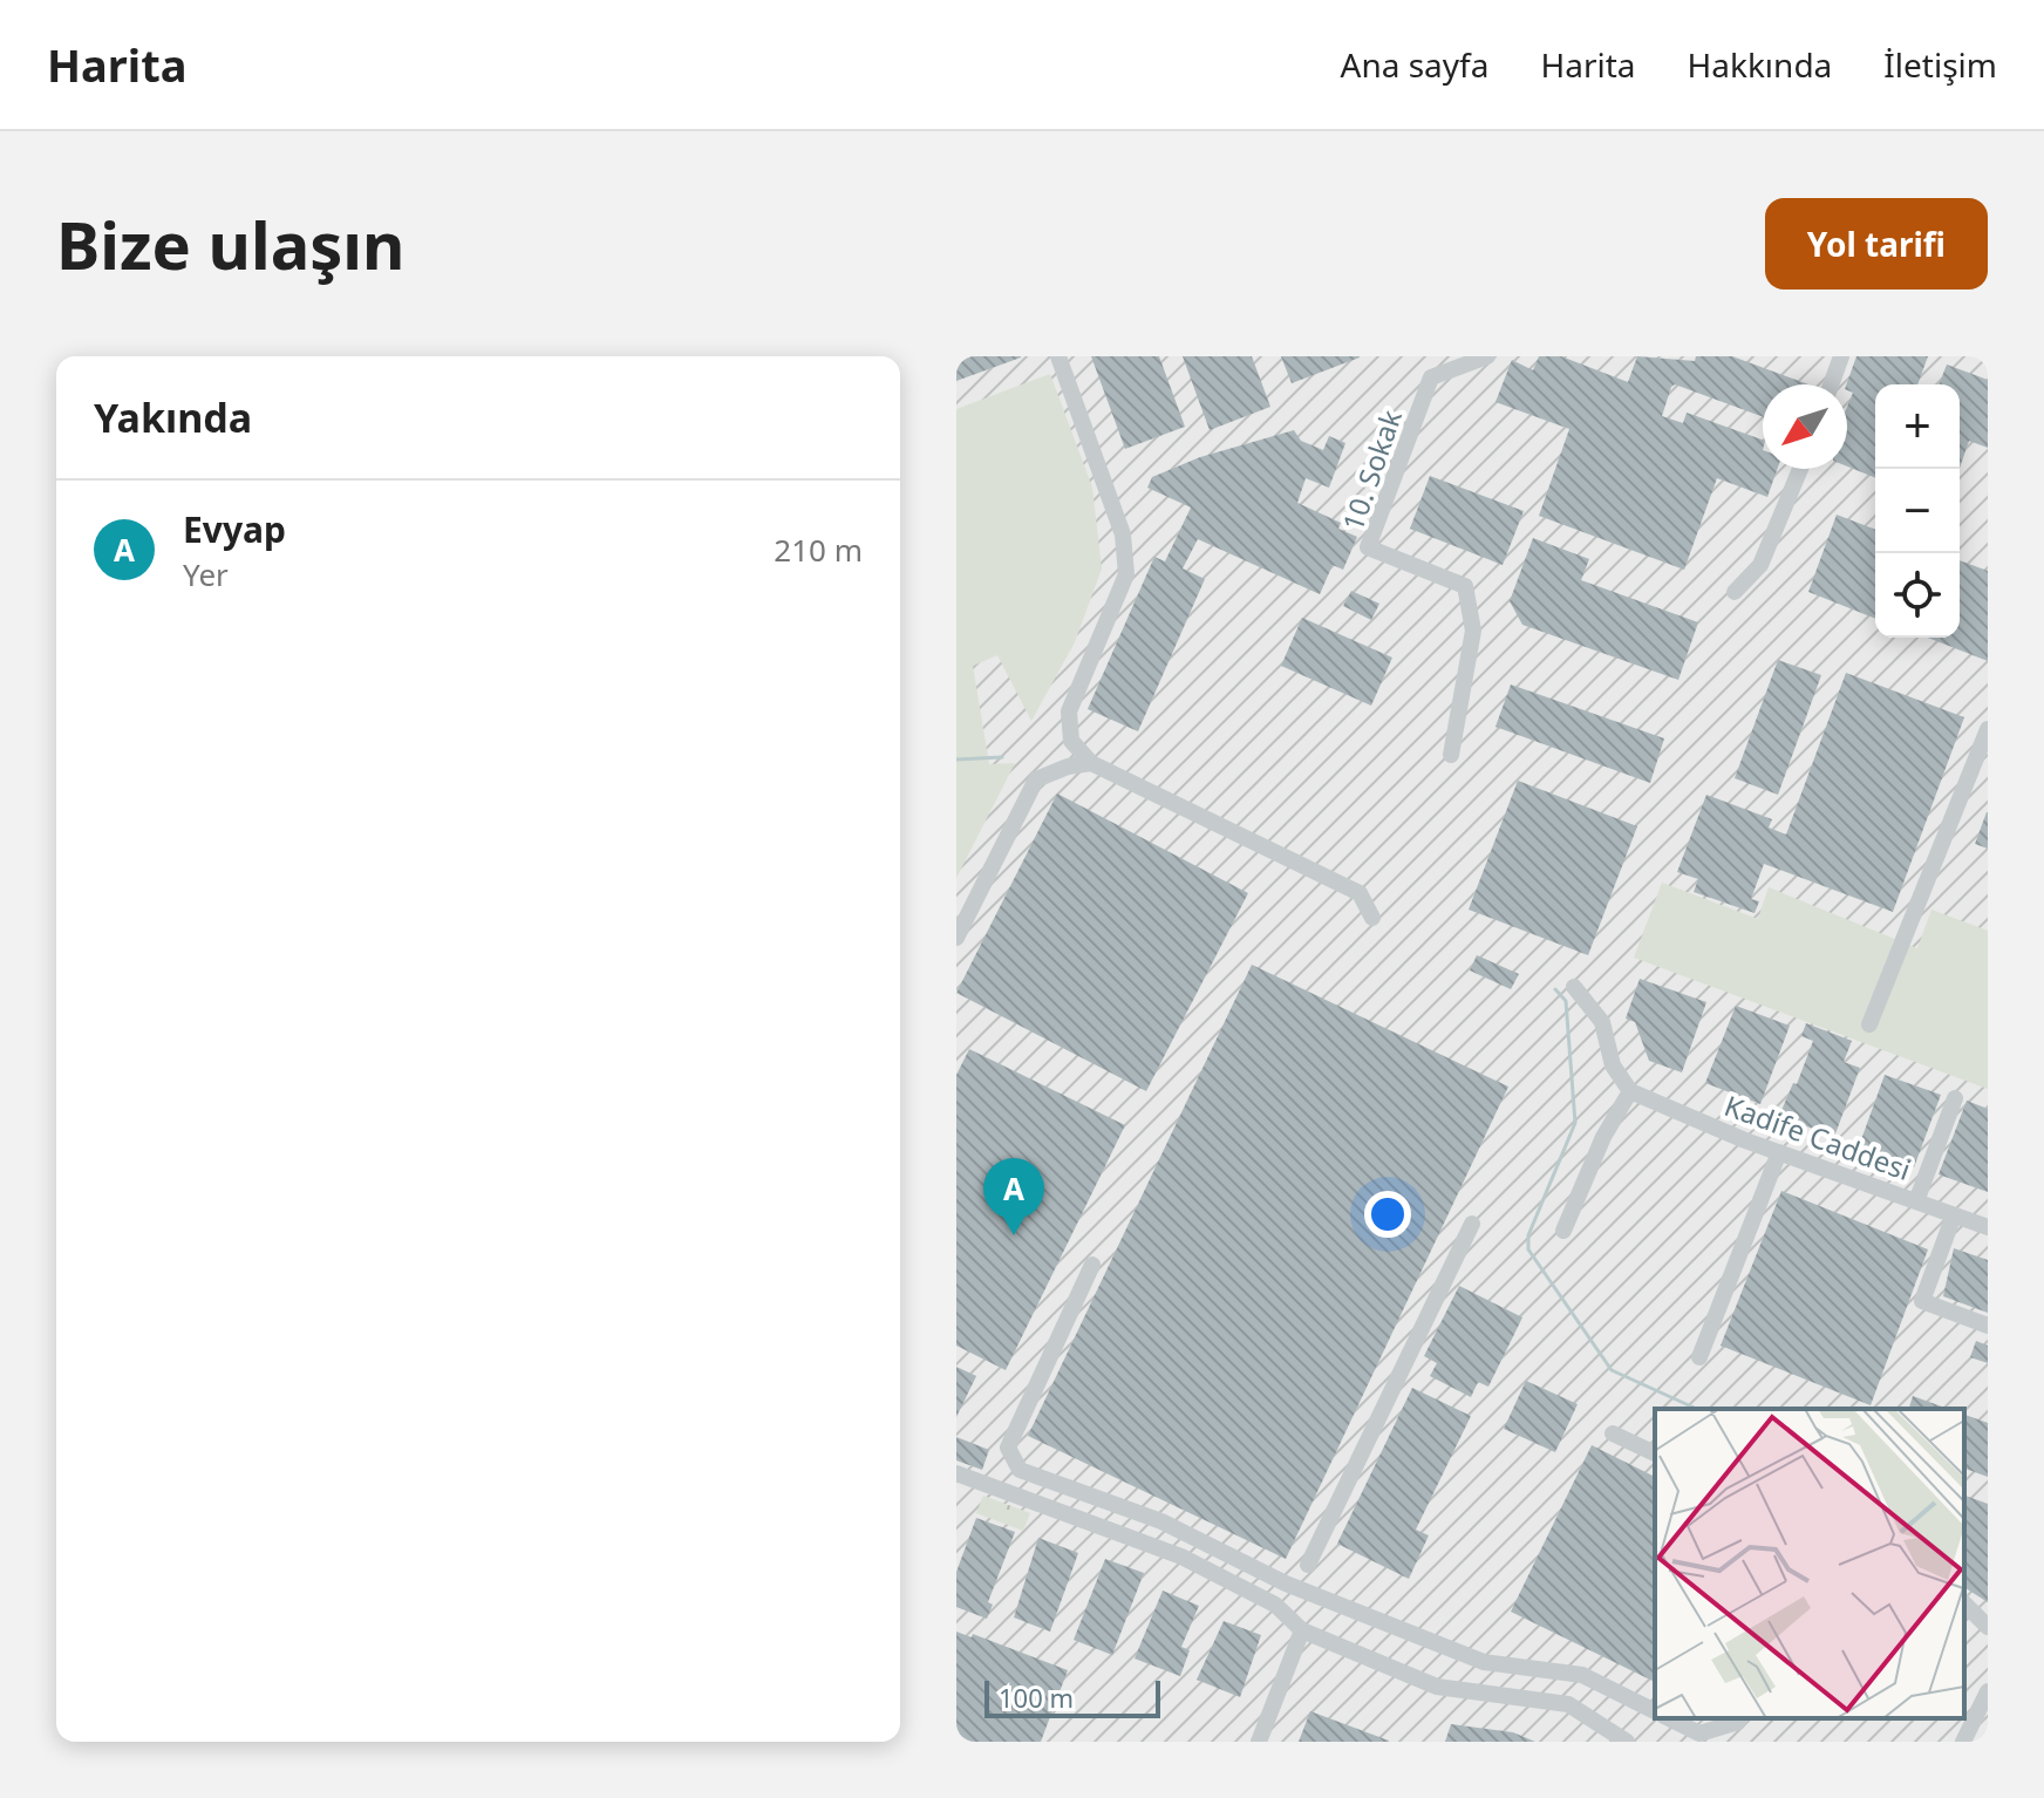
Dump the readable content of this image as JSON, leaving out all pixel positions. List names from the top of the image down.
{
  "streets": {
    "street": ["10. Sokak", "Kadife Caddesi"]
  },
  "scale_bar": "100 m",
  "north": "bottom left",
  "page": {
    "header": "Harita",
    "nav": [
      "Ana sayfa",
      "Harita",
      "Hakkında",
      "İletişim"
    ],
    "buttons": "Yol tarifi",
    "title": "Bize ulaşın",
    "heading": "Yakında",
    "map_buttons": ["+", "−"],
    "list": [
      {
        "mark": "A",
        "name": "Evyap",
        "note": "Yer",
        "value": "210 m"
      }
    ],
    "pins": "A",
    "scale": "100 m"
  }
}
